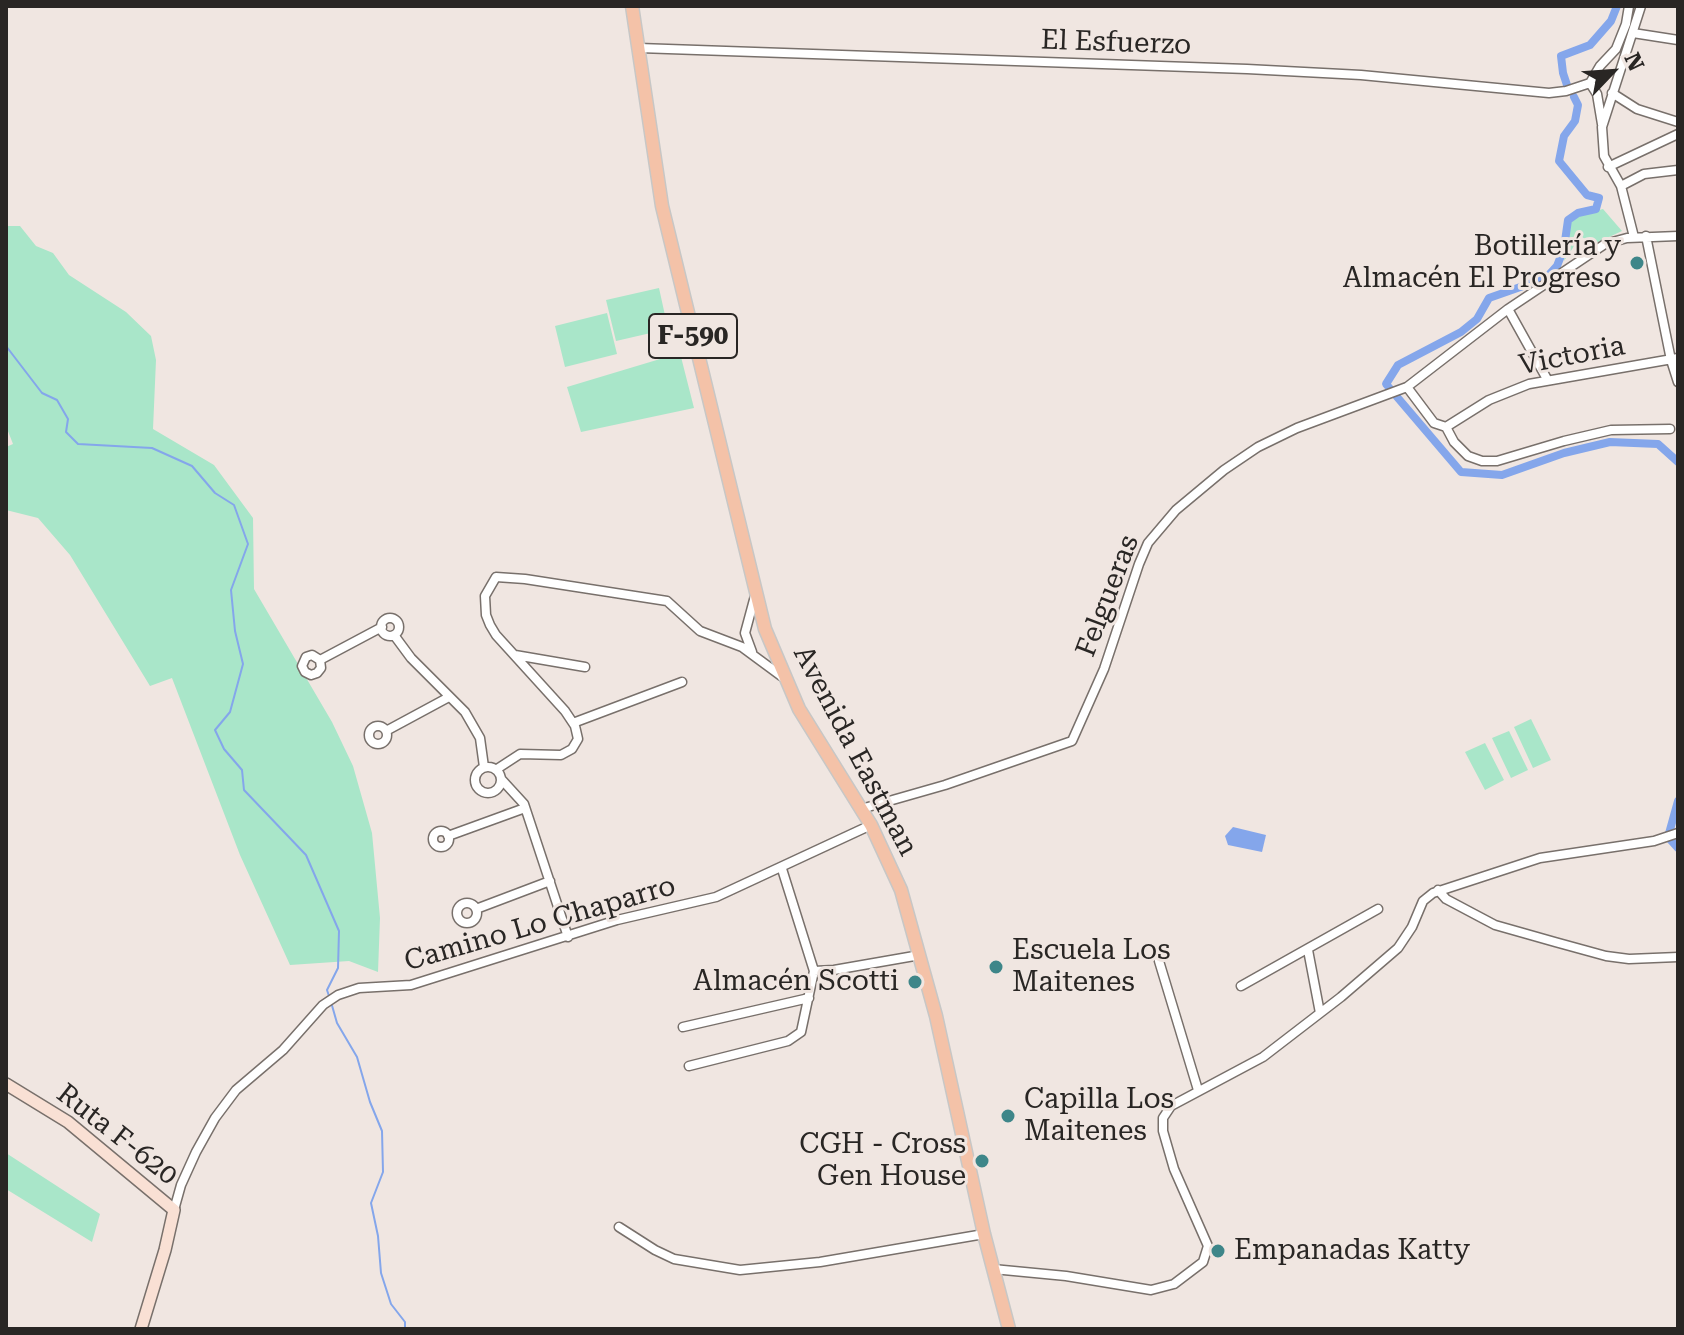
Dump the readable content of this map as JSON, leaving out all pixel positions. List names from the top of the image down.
{
  "streets": {
    "main road": ["F-590", "Avenida Eastman"],
    "street": [
      "El Esfuerzo",
      "Victoria",
      "Felgueras",
      "Camino Lo Chaparro",
      "Ruta F-620"
    ]
  },
  "crossings": [
    ["El Esfuerzo", "Avenida Eastman"],
    ["Felgueras", "Avenida Eastman"],
    ["Avenida Eastman", "Camino Lo Chaparro"],
    ["Camino Lo Chaparro", "Ruta F-620"]
  ],
  "places": [
    "Botillería y Almacén El Progreso",
    "Escuela Los Maitenes",
    "Almacén Scotti",
    "Capilla Los Maitenes",
    "CGH - Cross Gen House",
    "Empanadas Katty"
  ],
  "north": "top right"
}
